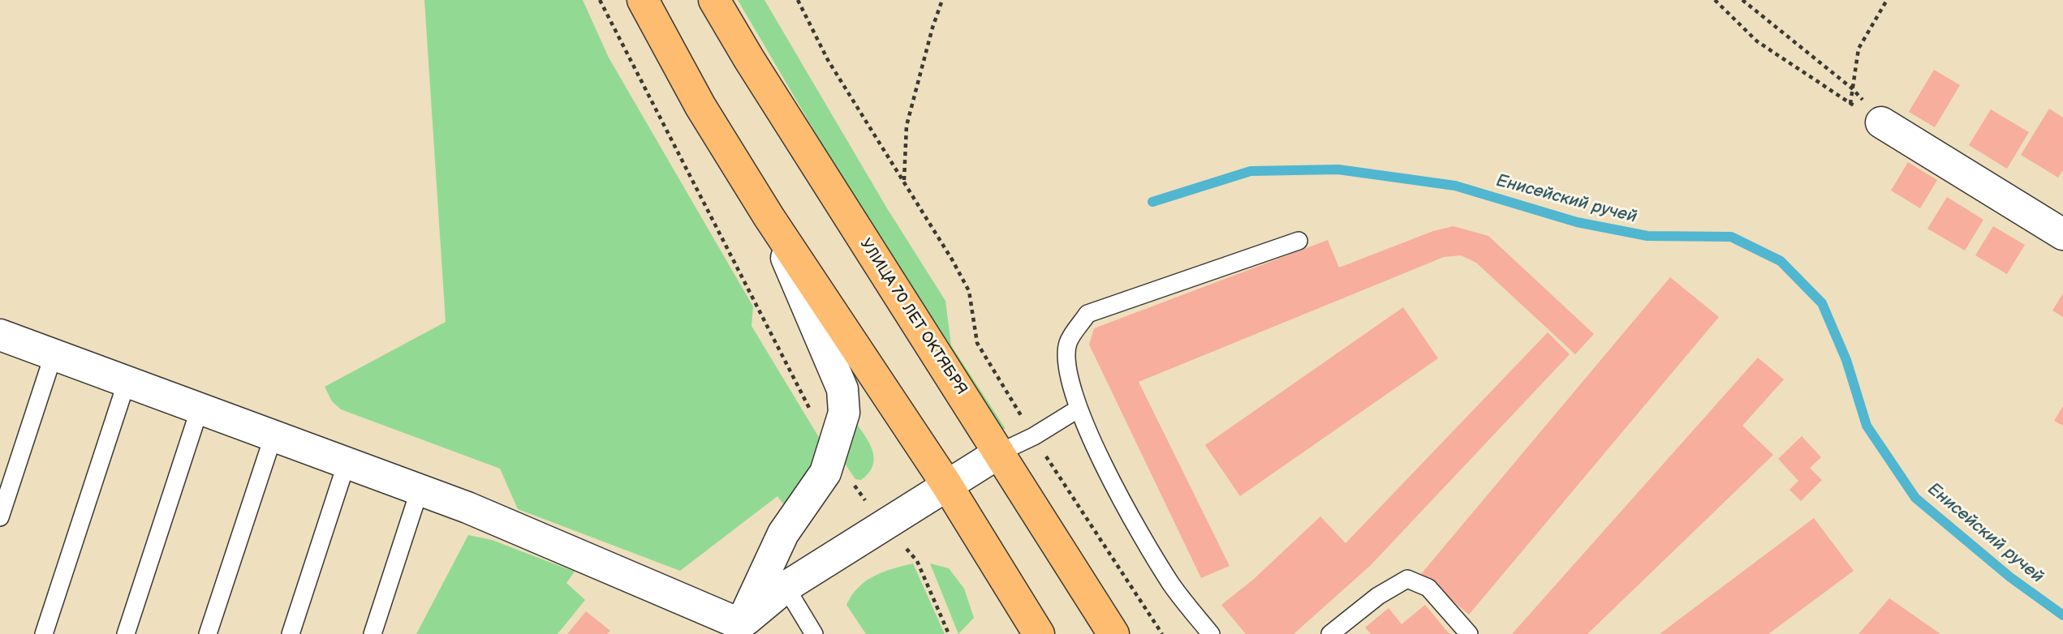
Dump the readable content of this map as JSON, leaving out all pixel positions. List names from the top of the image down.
{
  "streets": {
    "main road": ["УЛИЦА 70 ЛЕТ ОКТЯБРЯ"]
  },
  "water": ["Енисейский ручей"]
}
